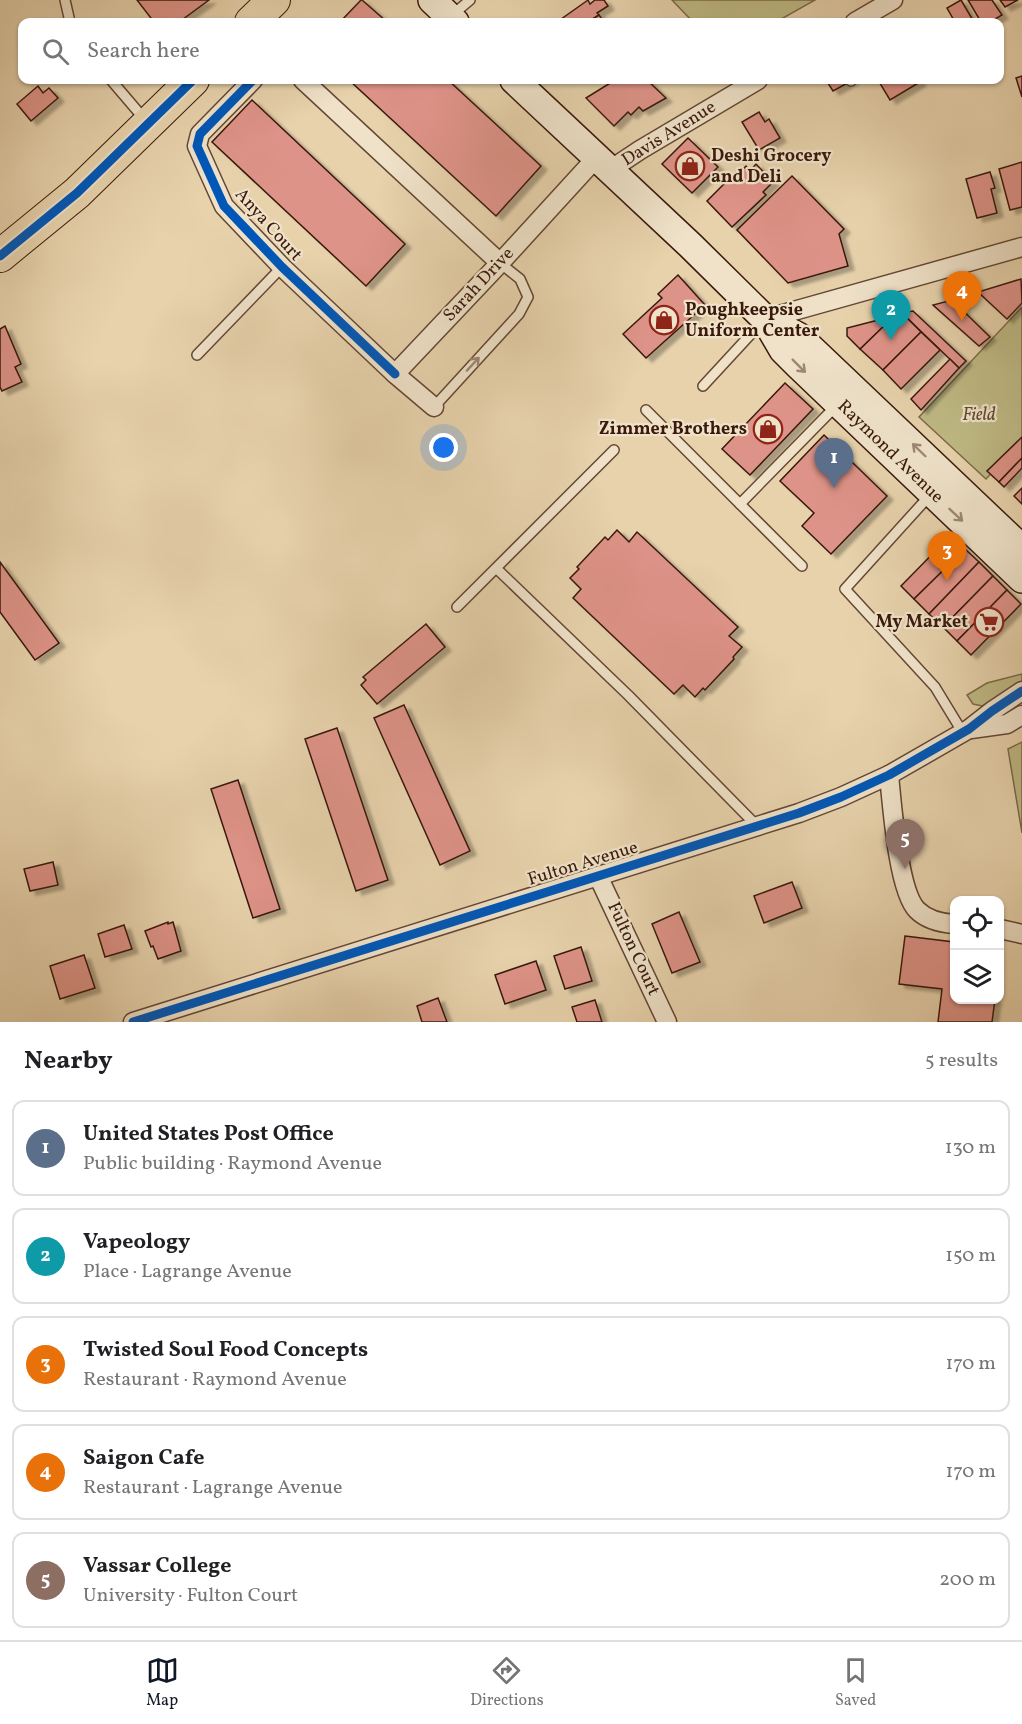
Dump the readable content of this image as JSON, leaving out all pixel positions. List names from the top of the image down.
{
  "streets": {
    "main road": ["Raymond Avenue"],
    "street": [
      "Davis Avenue",
      "Anya Court",
      "Sarah Drive",
      "Fulton Avenue",
      "Fulton Court"
    ]
  },
  "crossings": [
    ["Davis Avenue", "Sarah Drive"],
    ["Davis Avenue", "Raymond Avenue"],
    ["Anya Court", "Sarah Drive"],
    ["Sarah Drive", "Raymond Avenue"],
    ["Fulton Avenue", "Fulton Court"]
  ],
  "parks": ["Field"],
  "places": {
    "shop": ["Deshi Grocery and Deli", "Poughkeepsie Uniform Center", "Zimmer Brothers"],
    "supermarket": ["My Market"]
  },
  "page": {
    "search": "Search here",
    "pins": [
      "4",
      "2",
      "1",
      "3",
      "5"
    ],
    "heading": ["Nearby", "5 results"],
    "list": [
      {
        "mark": "1",
        "name": "United States Post Office",
        "note": "Public building · Raymond Avenue",
        "value": "130 m"
      },
      {
        "mark": "2",
        "name": "Vapeology",
        "note": "Place · Lagrange Avenue",
        "value": "150 m"
      },
      {
        "mark": "3",
        "name": "Twisted Soul Food Concepts",
        "note": "Restaurant · Raymond Avenue",
        "value": "170 m"
      },
      {
        "mark": "4",
        "name": "Saigon Cafe",
        "note": "Restaurant · Lagrange Avenue",
        "value": "170 m"
      },
      {
        "mark": "5",
        "name": "Vassar College",
        "note": "University · Fulton Court",
        "value": "200 m"
      }
    ],
    "nav": ["Map", "Directions", "Saved"]
  }
}
